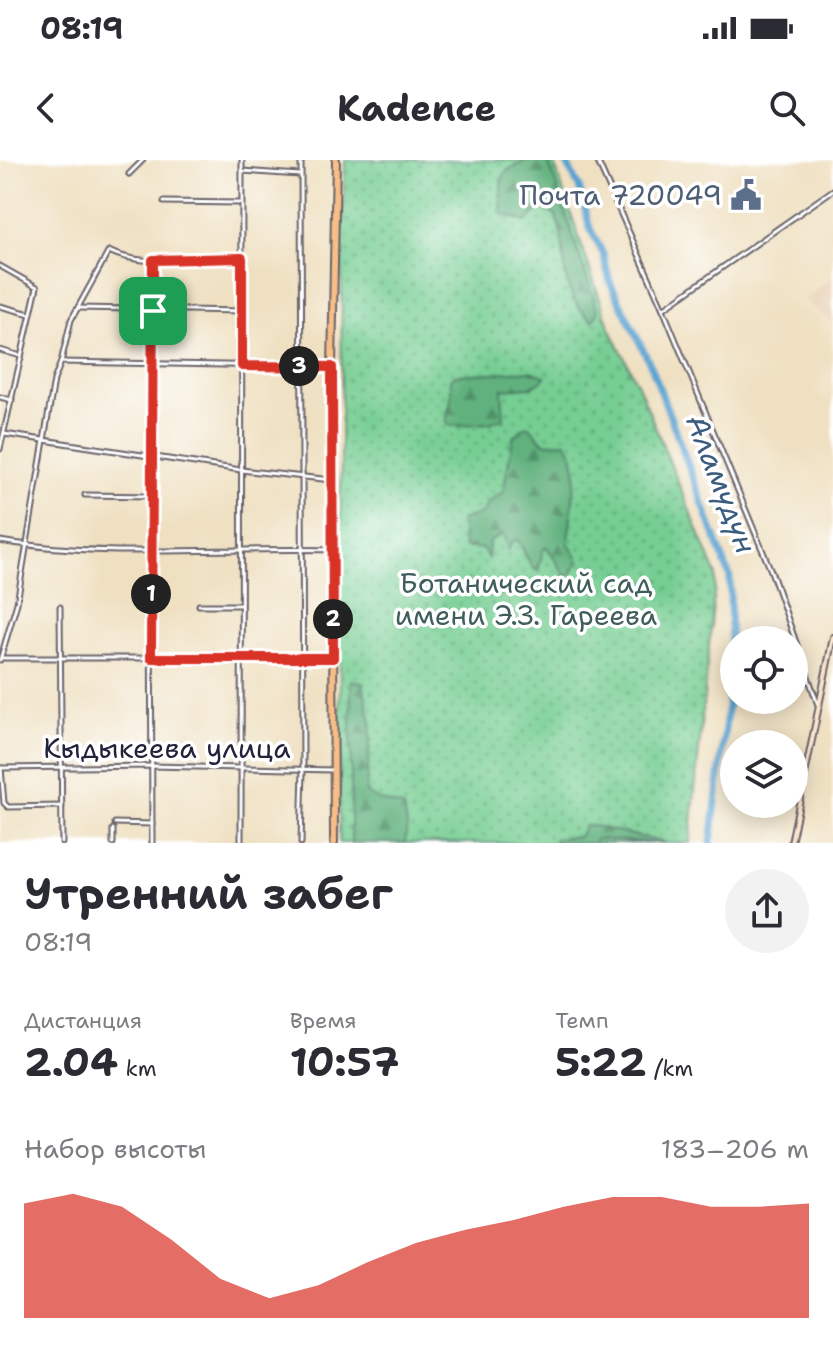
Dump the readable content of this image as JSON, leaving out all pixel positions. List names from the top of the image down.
{
  "streets": {
    "street": ["Кыдыкеева улица"]
  },
  "water": ["Аламүдүн"],
  "parks": ["Ботанический сад имени Э.З. Гареева"],
  "places": {
    "public building": ["Почта 720049"]
  },
  "page": {
    "status": "08:19",
    "header": "Kadence",
    "pins": ["3", "1", "2"],
    "heading": ["Утренний забег", "08:19"],
    "stats": [
      ["Дистанция", "2.04 km"],
      ["Время", "10:57"],
      ["Темп", "5:22 /km"]
    ],
    "chart": ["Набор высоты", "183–206 m"]
  }
}
